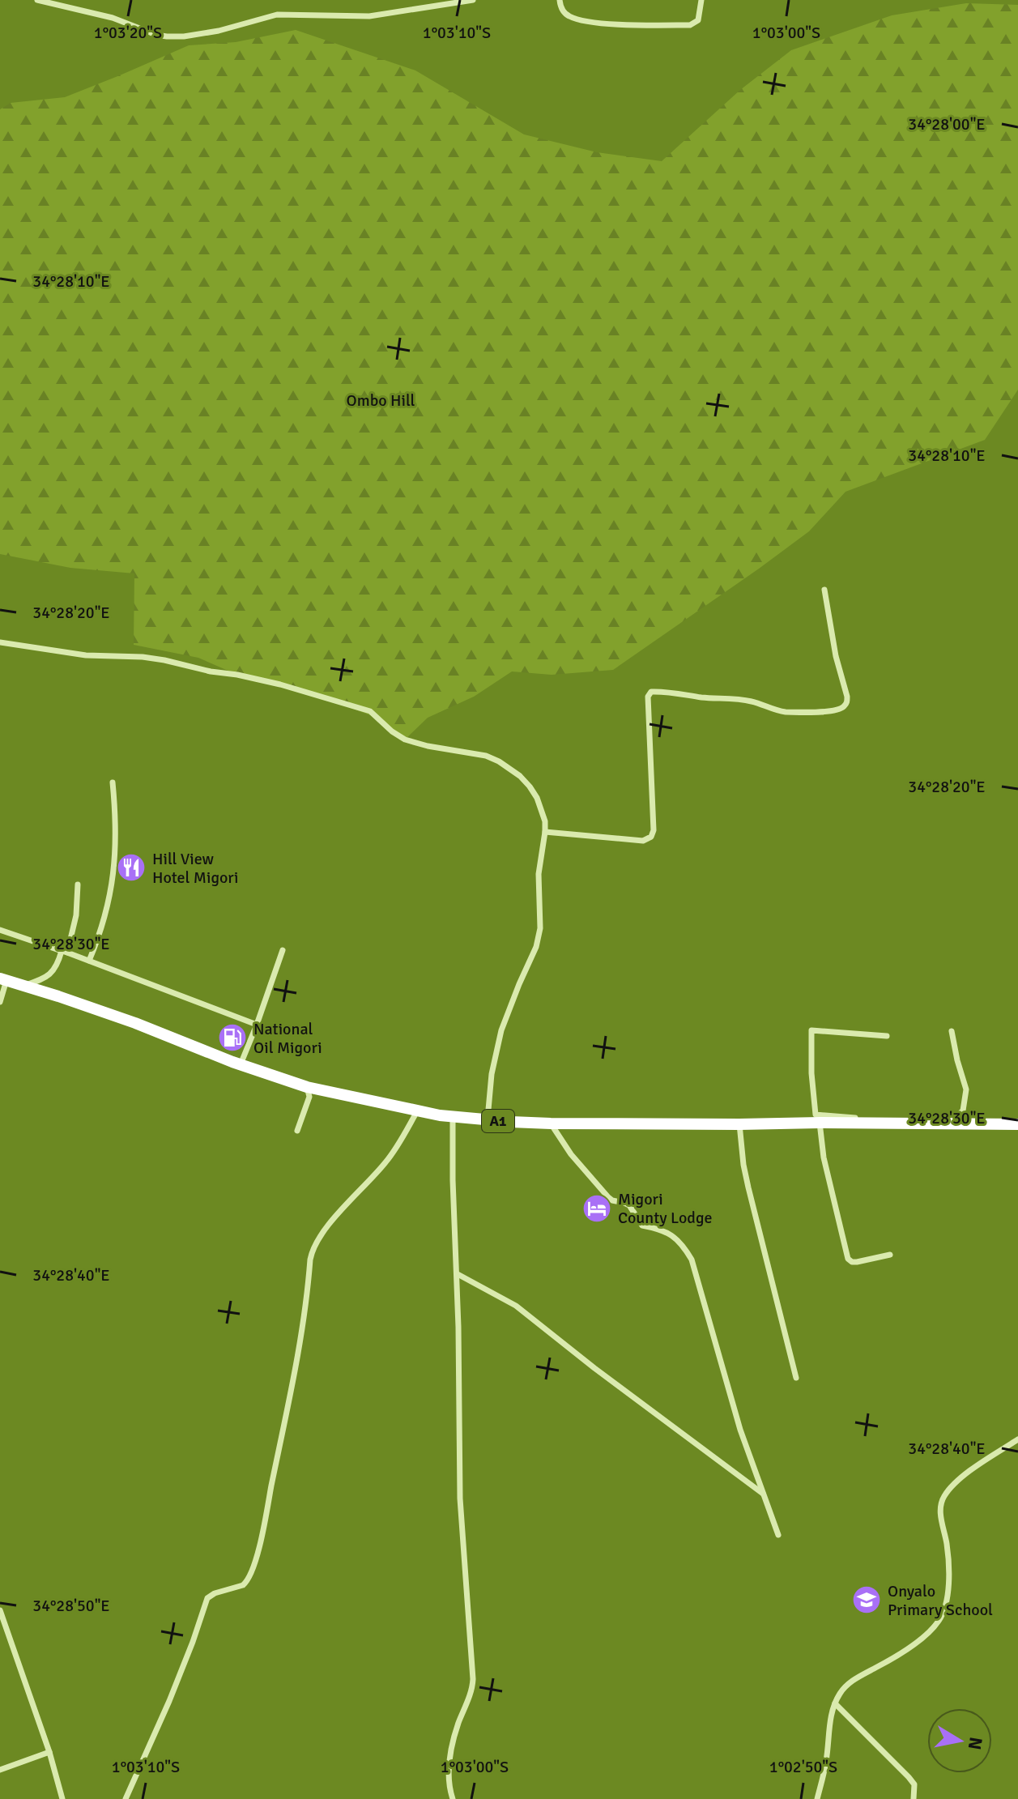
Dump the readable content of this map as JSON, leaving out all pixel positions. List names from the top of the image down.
{
  "streets": {
    "highway": ["A1"]
  },
  "parks": ["Ombo Hill"],
  "places": {
    "restaurant": ["Hill View Hotel Migori"],
    "fuel station": ["National Oil Migori"],
    "hotel": ["Migori County Lodge"],
    "school or university": ["Onyalo Primary School"]
  },
  "north": "right",
  "coordinates": [
    "1°03'20\"S",
    "1°03'10\"S",
    "1°03'00\"S",
    "34°28'00\"E",
    "34°28'10\"E",
    "34°28'20\"E",
    "34°28'30\"E",
    "34°28'40\"E",
    "34°28'50\"E",
    "1°02'50\"S"
  ]
}
